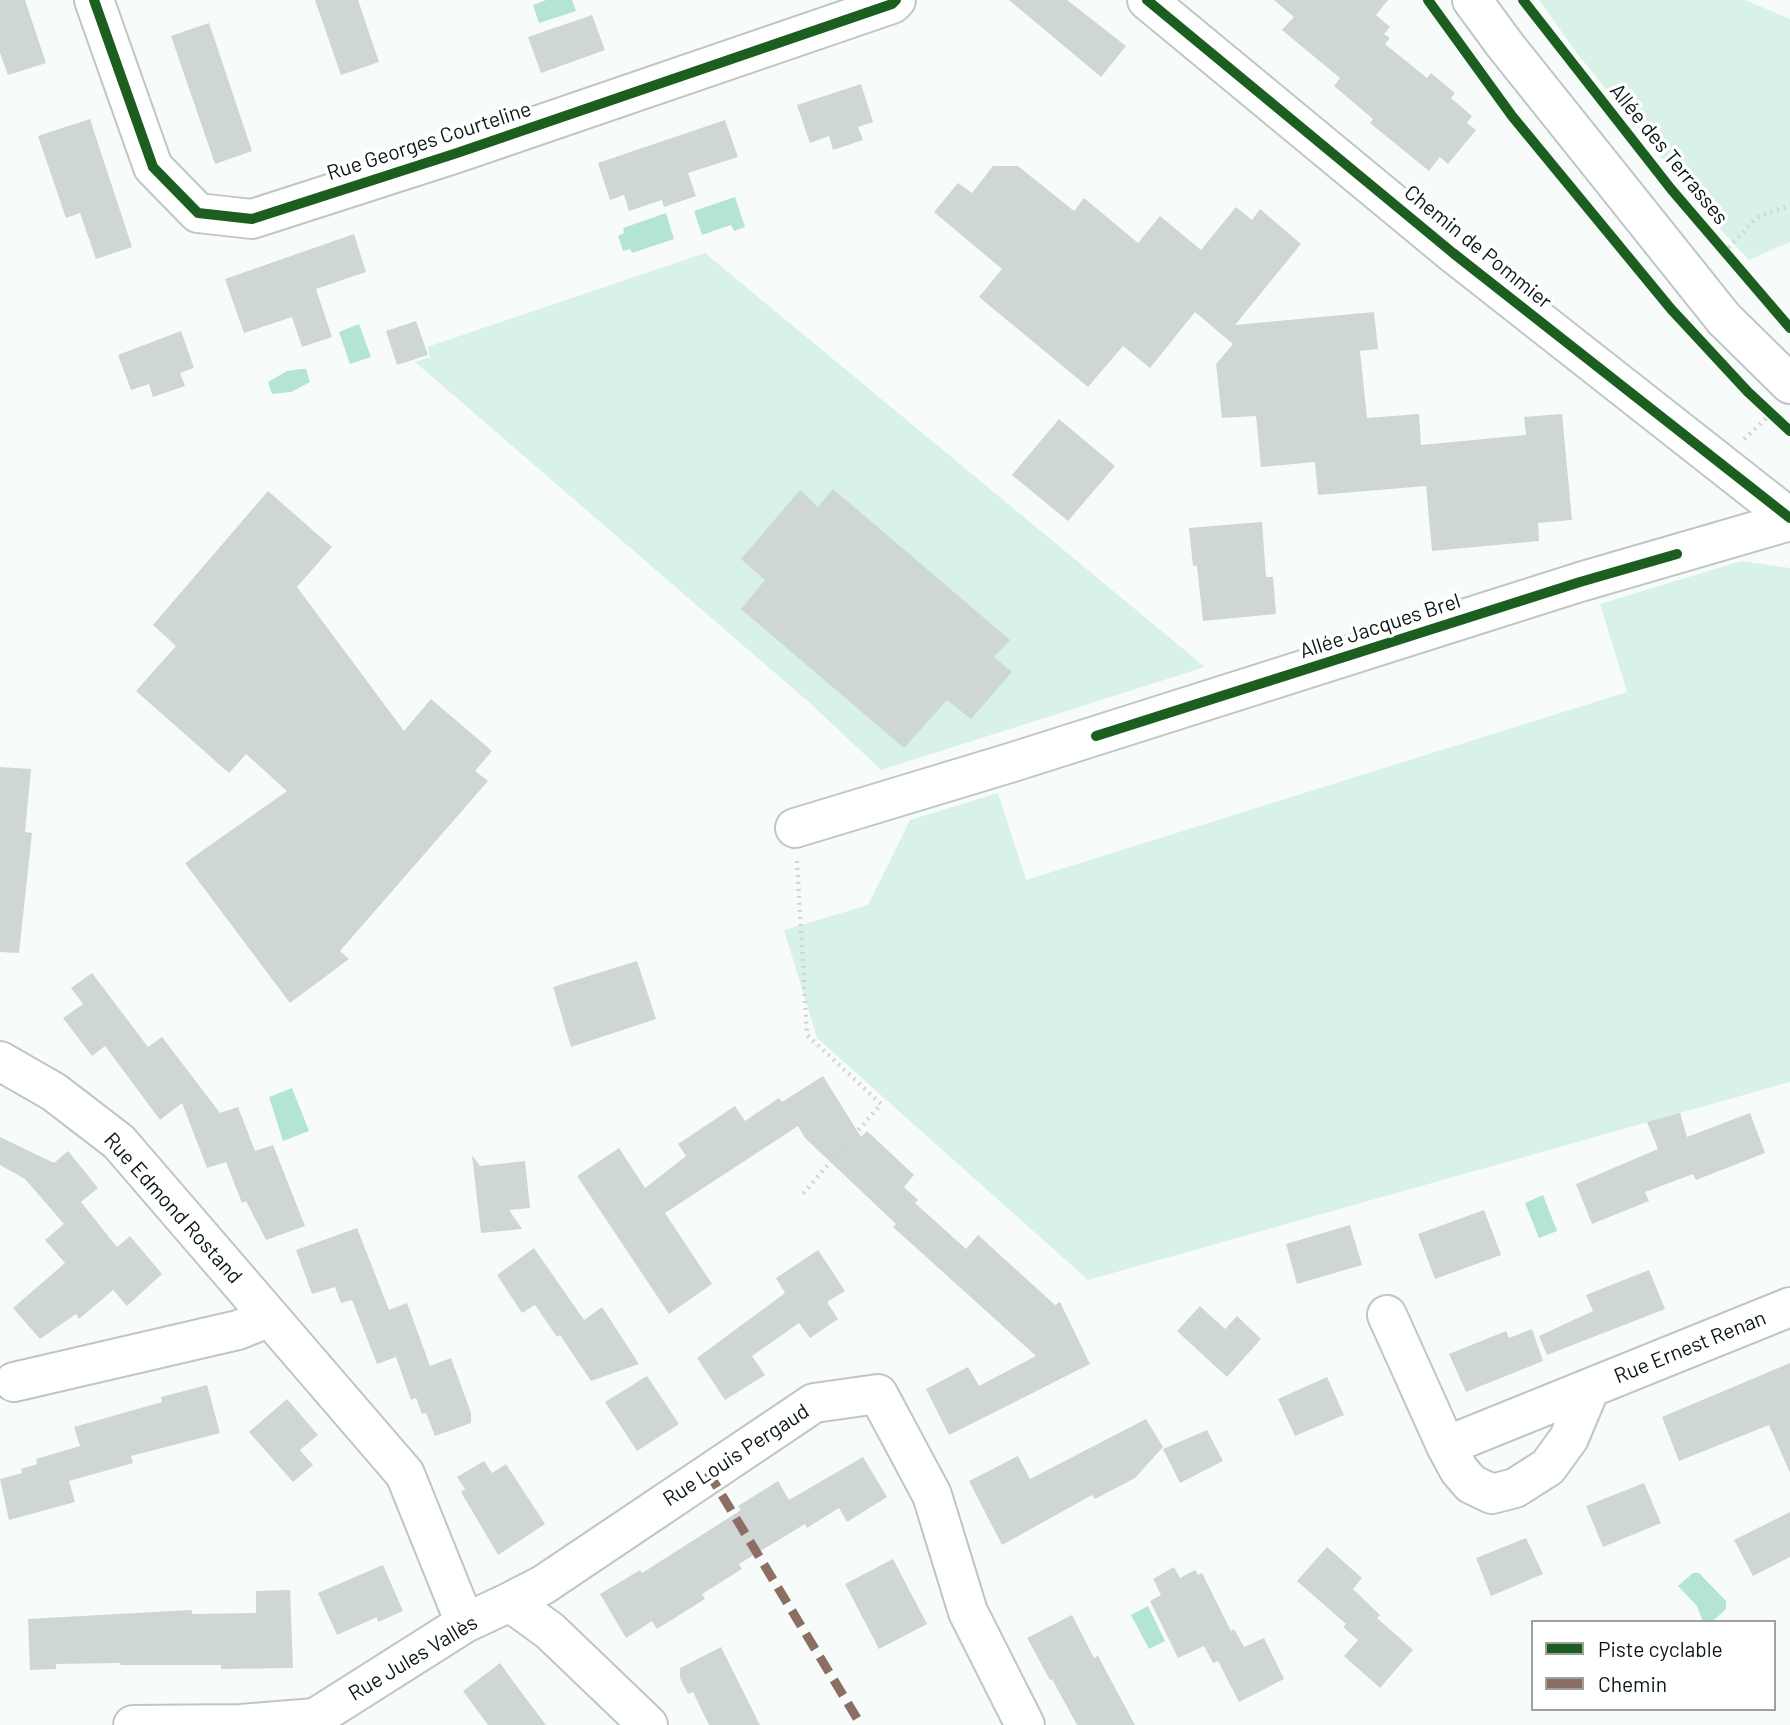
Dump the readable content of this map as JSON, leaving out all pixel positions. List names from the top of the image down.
{
  "streets": {
    "street": [
      "Rue Georges Courteline",
      "Chemin de Pommier",
      "Allée Jacques Brel",
      "Rue Edmond Rostand",
      "Rue Ernest Renan",
      "Rue Louis Pergaud",
      "Rue Jules Vallès"
    ],
    "cycle path": ["Allée des Terrasses"]
  },
  "crossings": [
    ["Chemin de Pommier", "Allée Jacques Brel"],
    ["Rue Edmond Rostand", "Rue Jules Vallès"],
    ["Rue Louis Pergaud", "Rue Jules Vallès"]
  ],
  "legend": ["Piste cyclable", "Chemin"]
}
